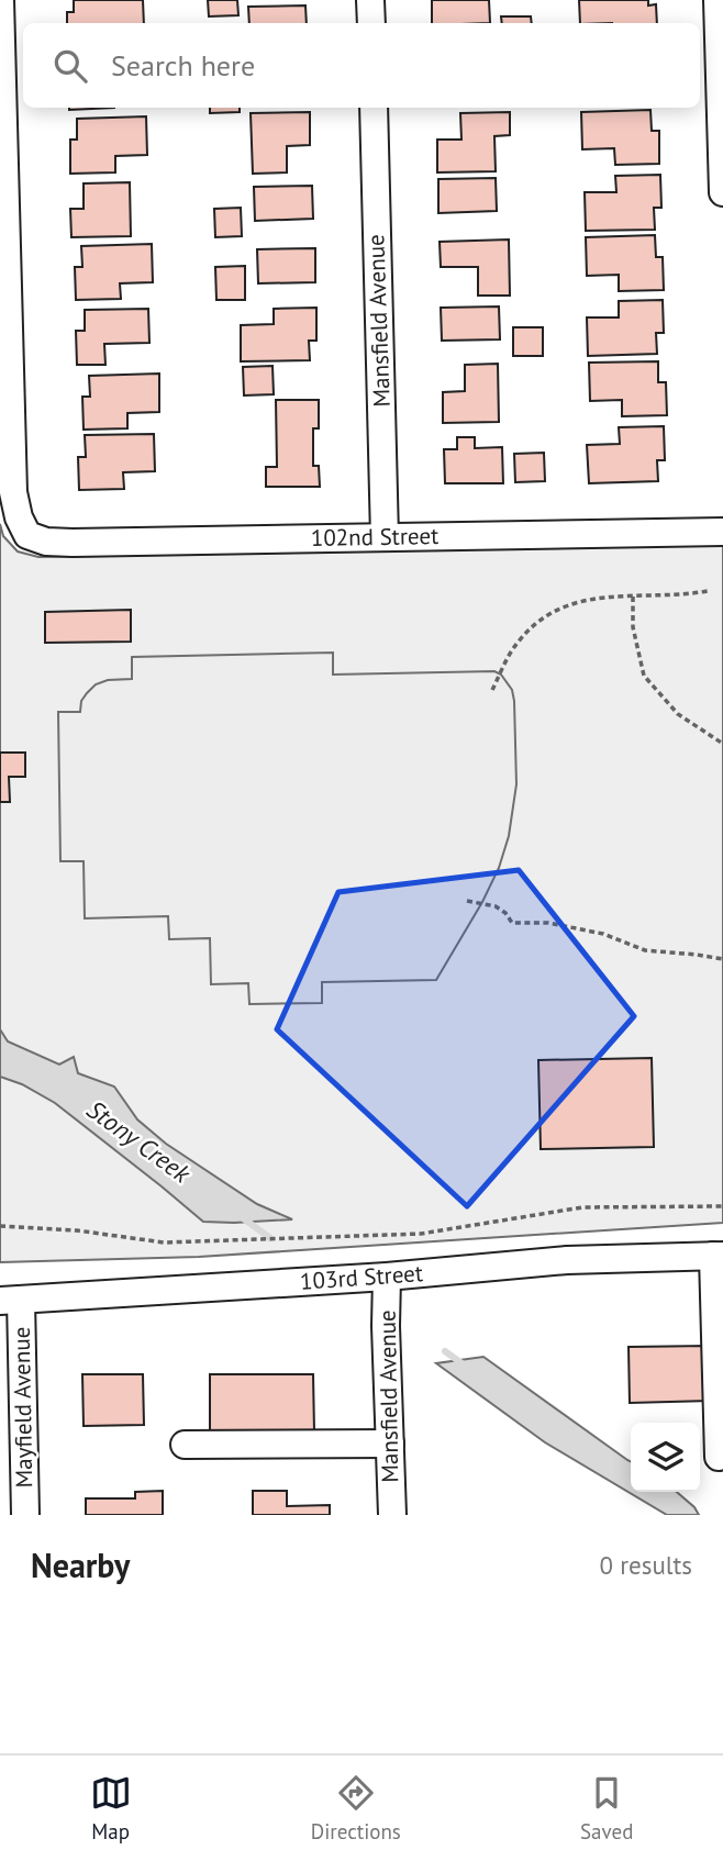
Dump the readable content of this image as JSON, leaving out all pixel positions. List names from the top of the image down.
{
  "streets": {
    "street": [
      "Mansfield Avenue",
      "102nd Street",
      "103rd Street",
      "Mayfield Avenue"
    ]
  },
  "crossings": [
    ["Mansfield Avenue", "102nd Street"],
    ["Mansfield Avenue", "103rd Street"],
    ["103rd Street", "Mayfield Avenue"]
  ],
  "water": ["Stony Creek"],
  "page": {
    "search": "Search here",
    "heading": ["Nearby", "0 results"],
    "nav": ["Map", "Directions", "Saved"]
  }
}
